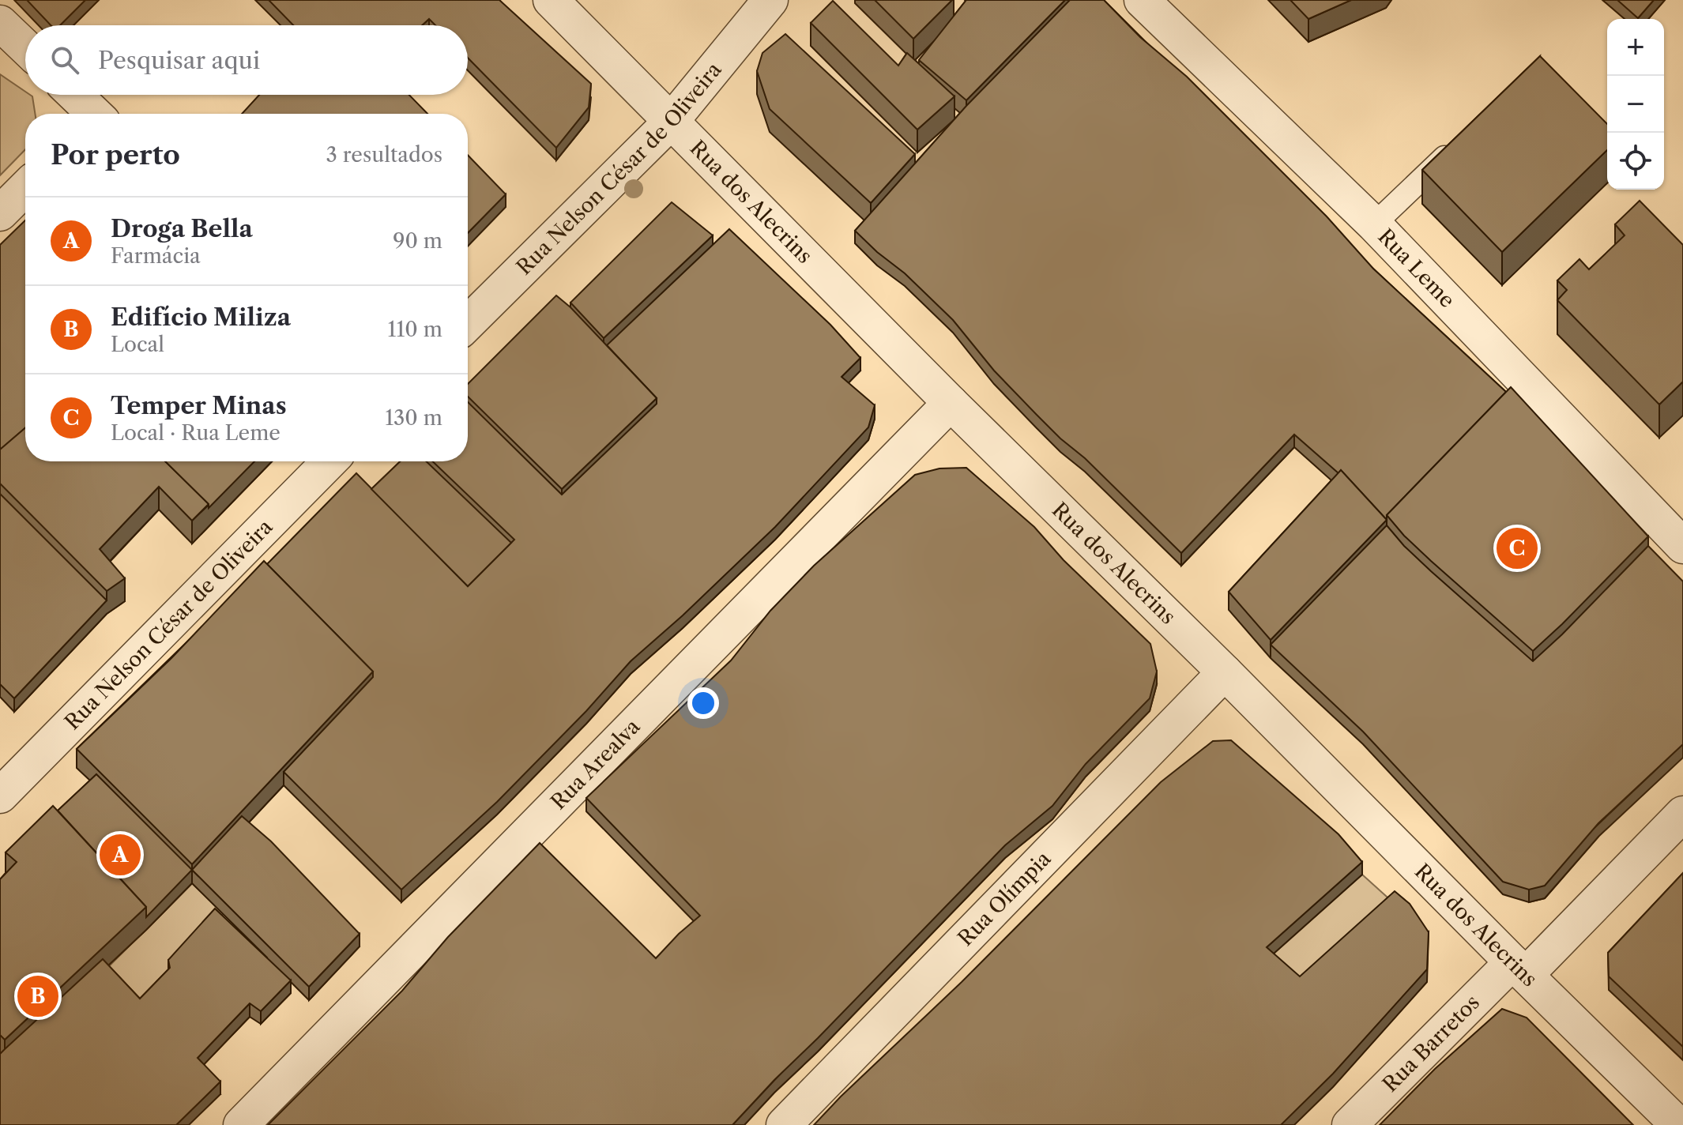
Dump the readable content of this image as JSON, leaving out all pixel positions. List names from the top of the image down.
{
  "streets": {
    "street": [
      "Rua Nelson César de Oliveira",
      "Rua dos Alecrins",
      "Rua Leme",
      "Rua Arealva",
      "Rua Olímpia",
      "Rua Barretos"
    ]
  },
  "crossings": [
    ["Rua Nelson César de Oliveira", "Rua dos Alecrins"],
    ["Rua dos Alecrins", "Rua Arealva"],
    ["Rua dos Alecrins", "Rua Olímpia"],
    ["Rua dos Alecrins", "Rua Barretos"]
  ],
  "page": {
    "map_buttons": ["+", "−"],
    "search": "Pesquisar aqui",
    "heading": ["Por perto", "3 resultados"],
    "list": [
      {
        "mark": "A",
        "name": "Droga Bella",
        "note": "Farmácia",
        "value": "90 m"
      },
      {
        "mark": "B",
        "name": "Edifício Miliza",
        "note": "Local",
        "value": "110 m"
      },
      {
        "mark": "C",
        "name": "Temper Minas",
        "note": "Local · Rua Leme",
        "value": "130 m"
      }
    ],
    "pins": ["C", "A", "B"]
  }
}
